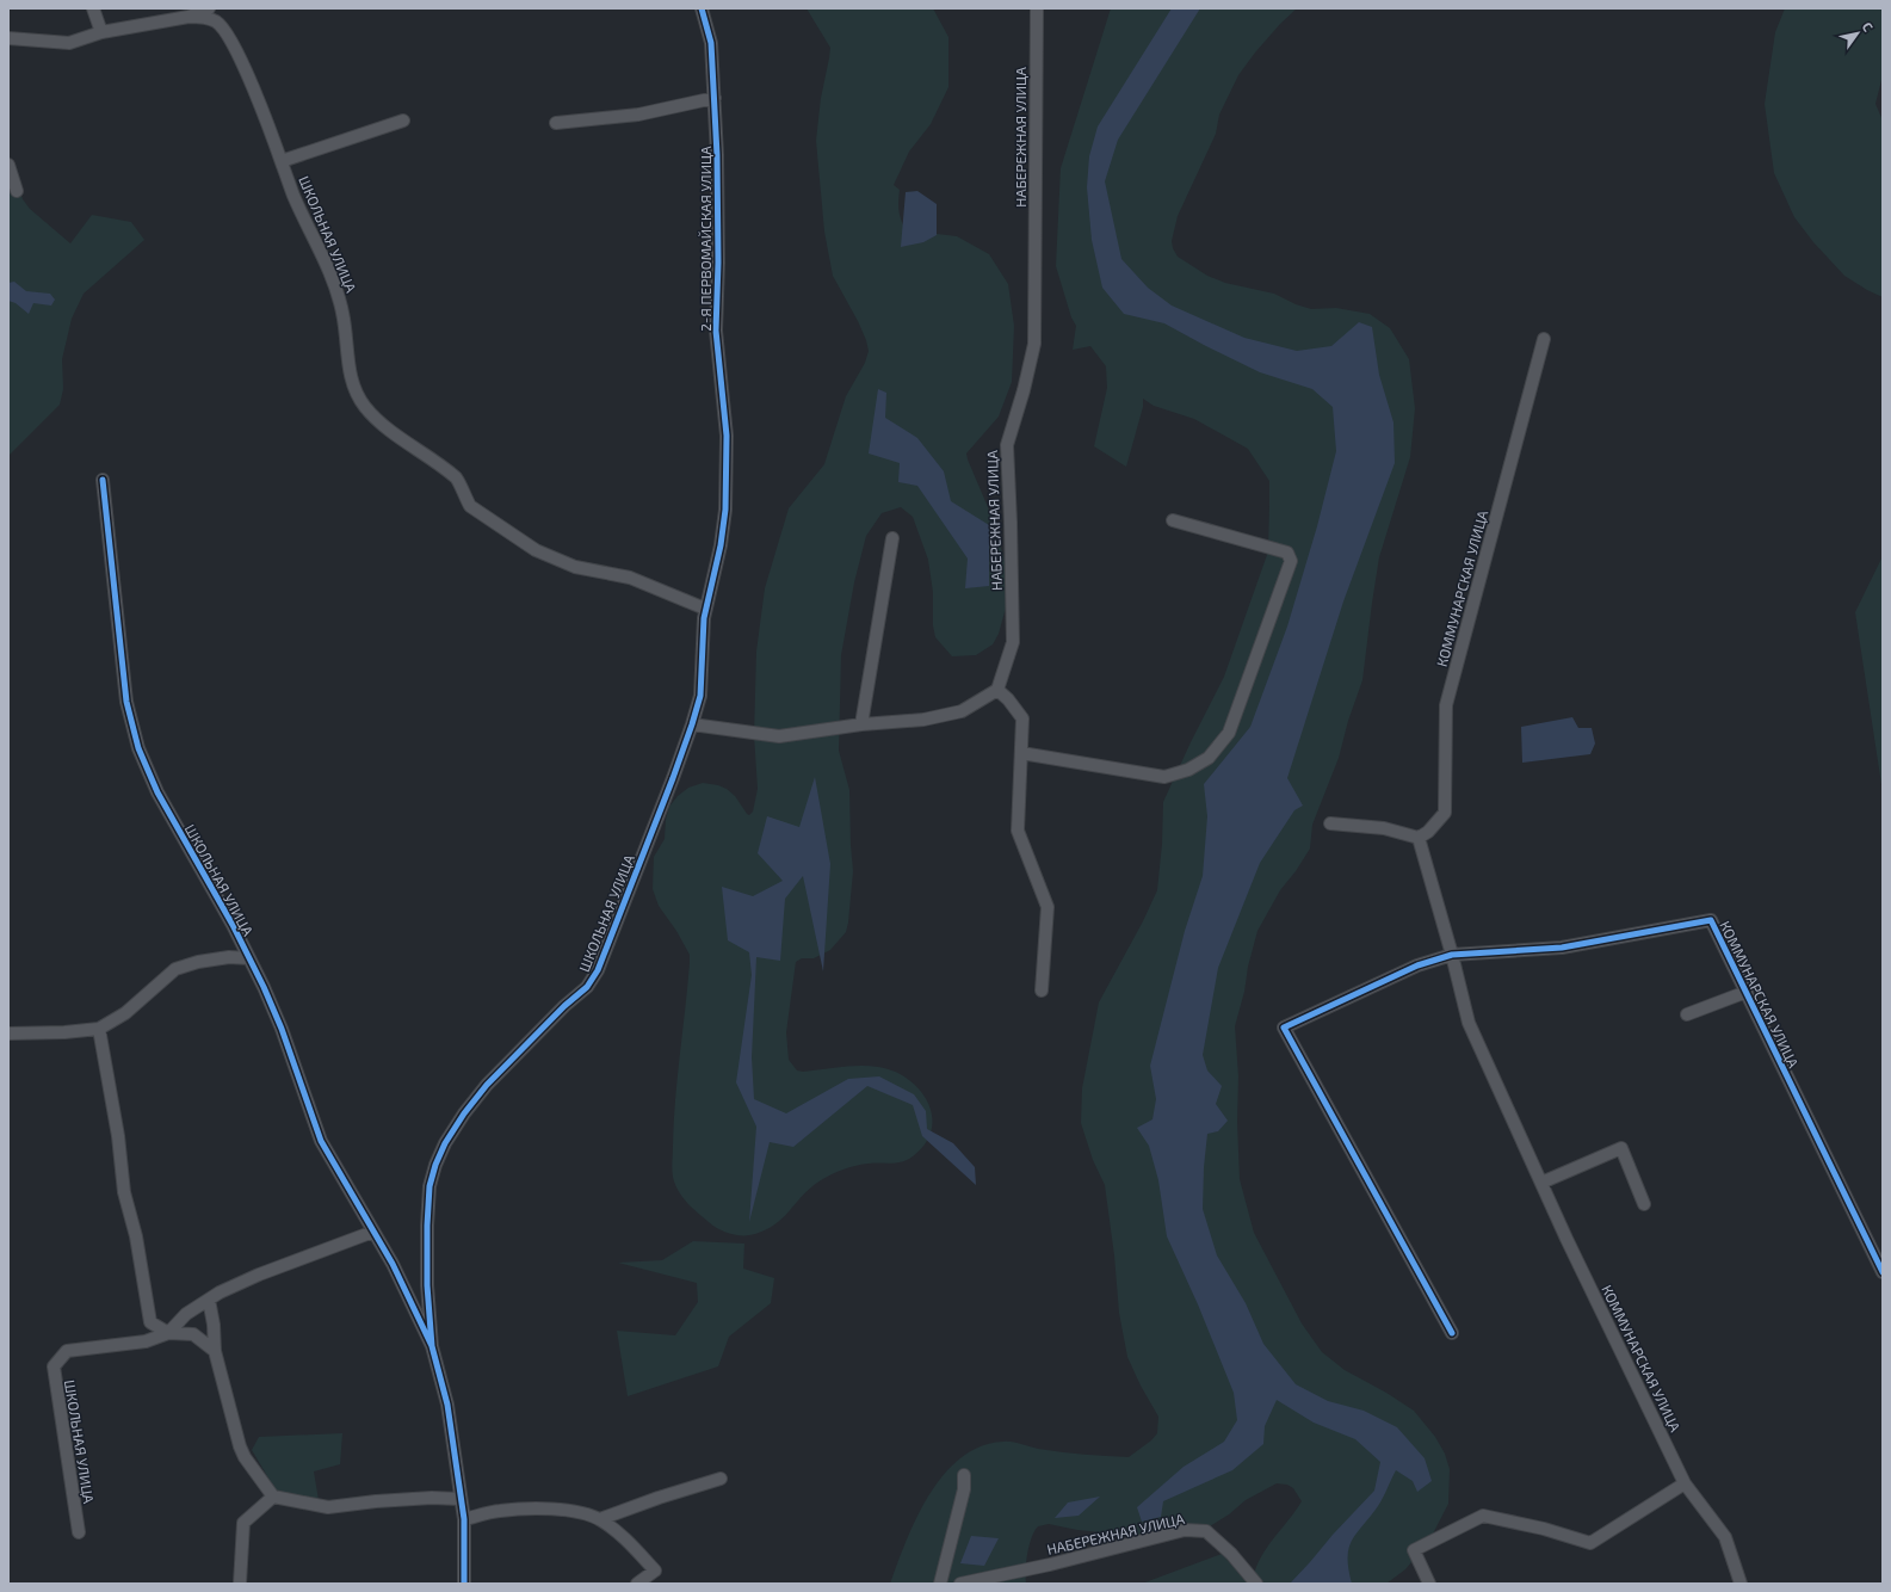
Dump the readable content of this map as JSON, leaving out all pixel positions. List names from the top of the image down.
{
  "streets": {
    "street": [
      "НАБЕРЕЖНАЯ УЛИЦА",
      "ШКОЛЬНАЯ УЛИЦА",
      "2-Я ПЕРВОМАЙСКАЯ УЛИЦА",
      "КОММУНАРСКАЯ УЛИЦА"
    ]
  },
  "crossings": [
    ["ШКОЛЬНАЯ УЛИЦА", "2-Я ПЕРВОМАЙСКАЯ УЛИЦА"]
  ],
  "north": "top right"
}
